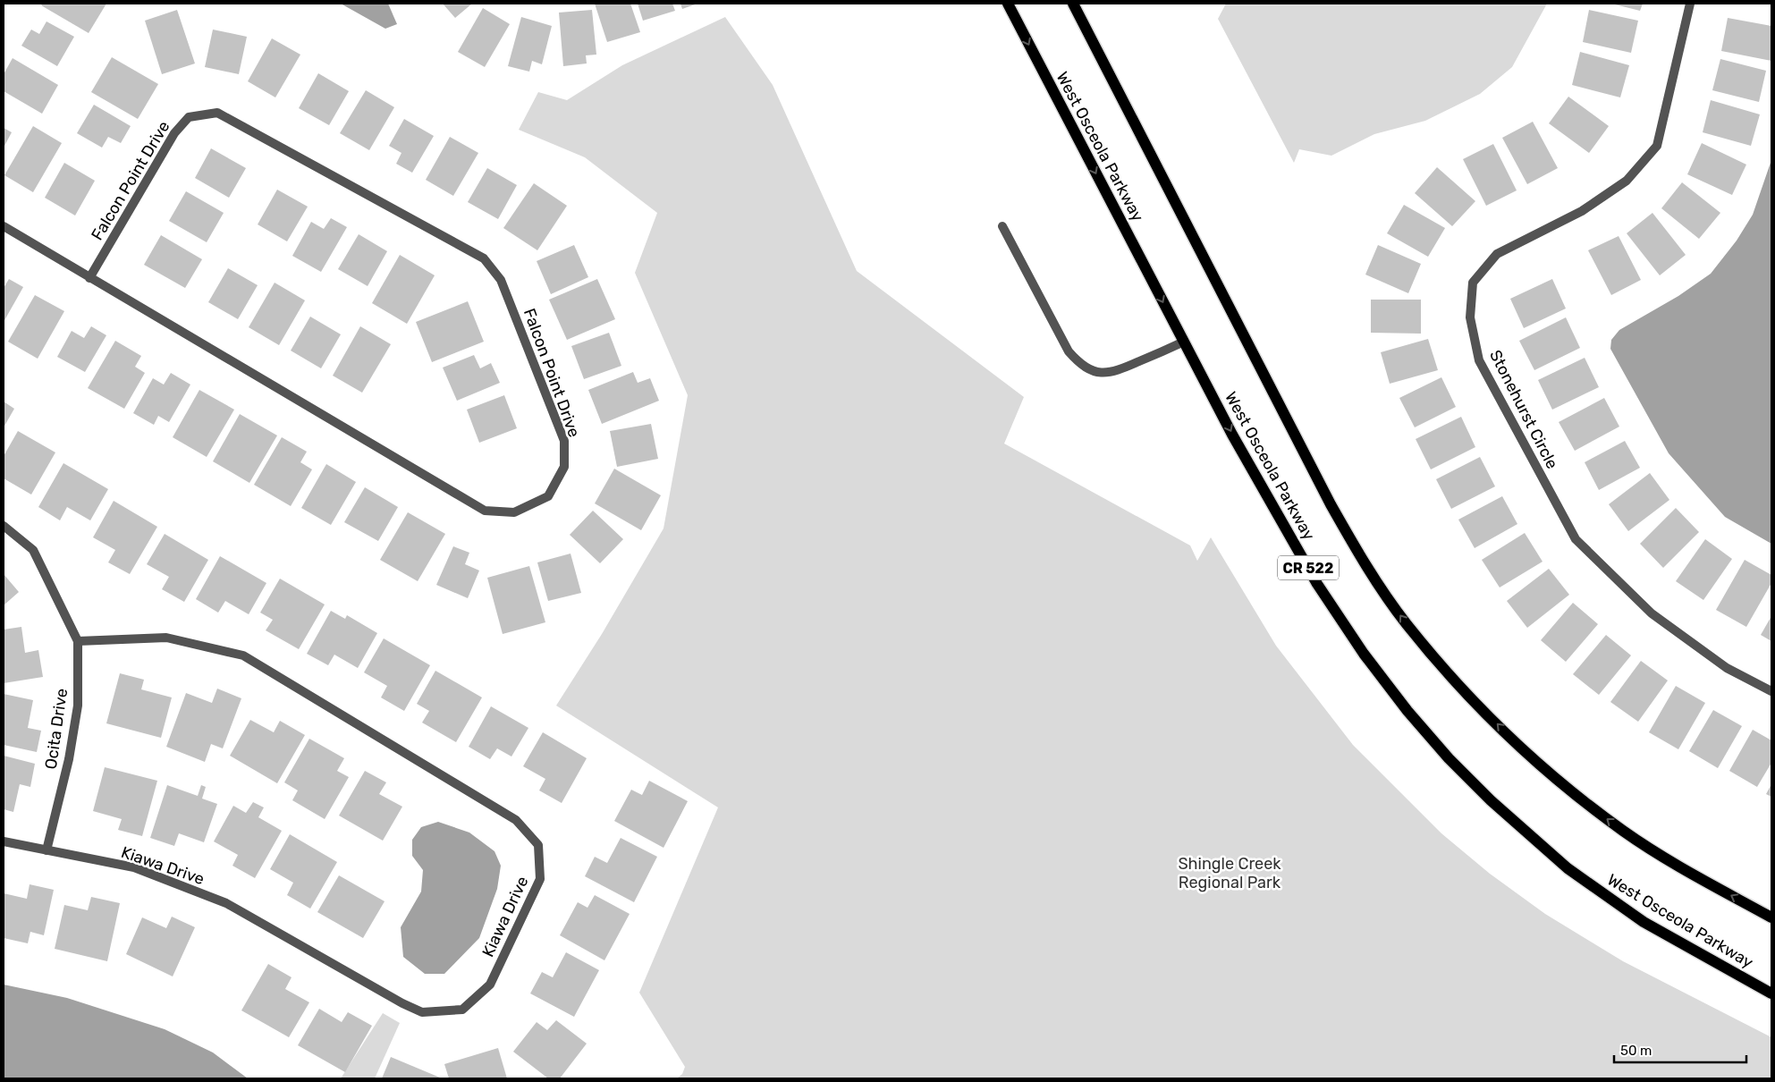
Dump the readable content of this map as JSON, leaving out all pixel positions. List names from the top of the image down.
{
  "streets": {
    "main road": ["West Osceola Parkway", "CR 522"],
    "street": [
      "Falcon Point Drive",
      "Stonehurst Circle",
      "Ocita Drive",
      "Kiawa Drive"
    ]
  },
  "crossings": [
    ["Ocita Drive", "Kiawa Drive"]
  ],
  "parks": ["Shingle Creek Regional Park"],
  "scale_bar": "50 m"
}
